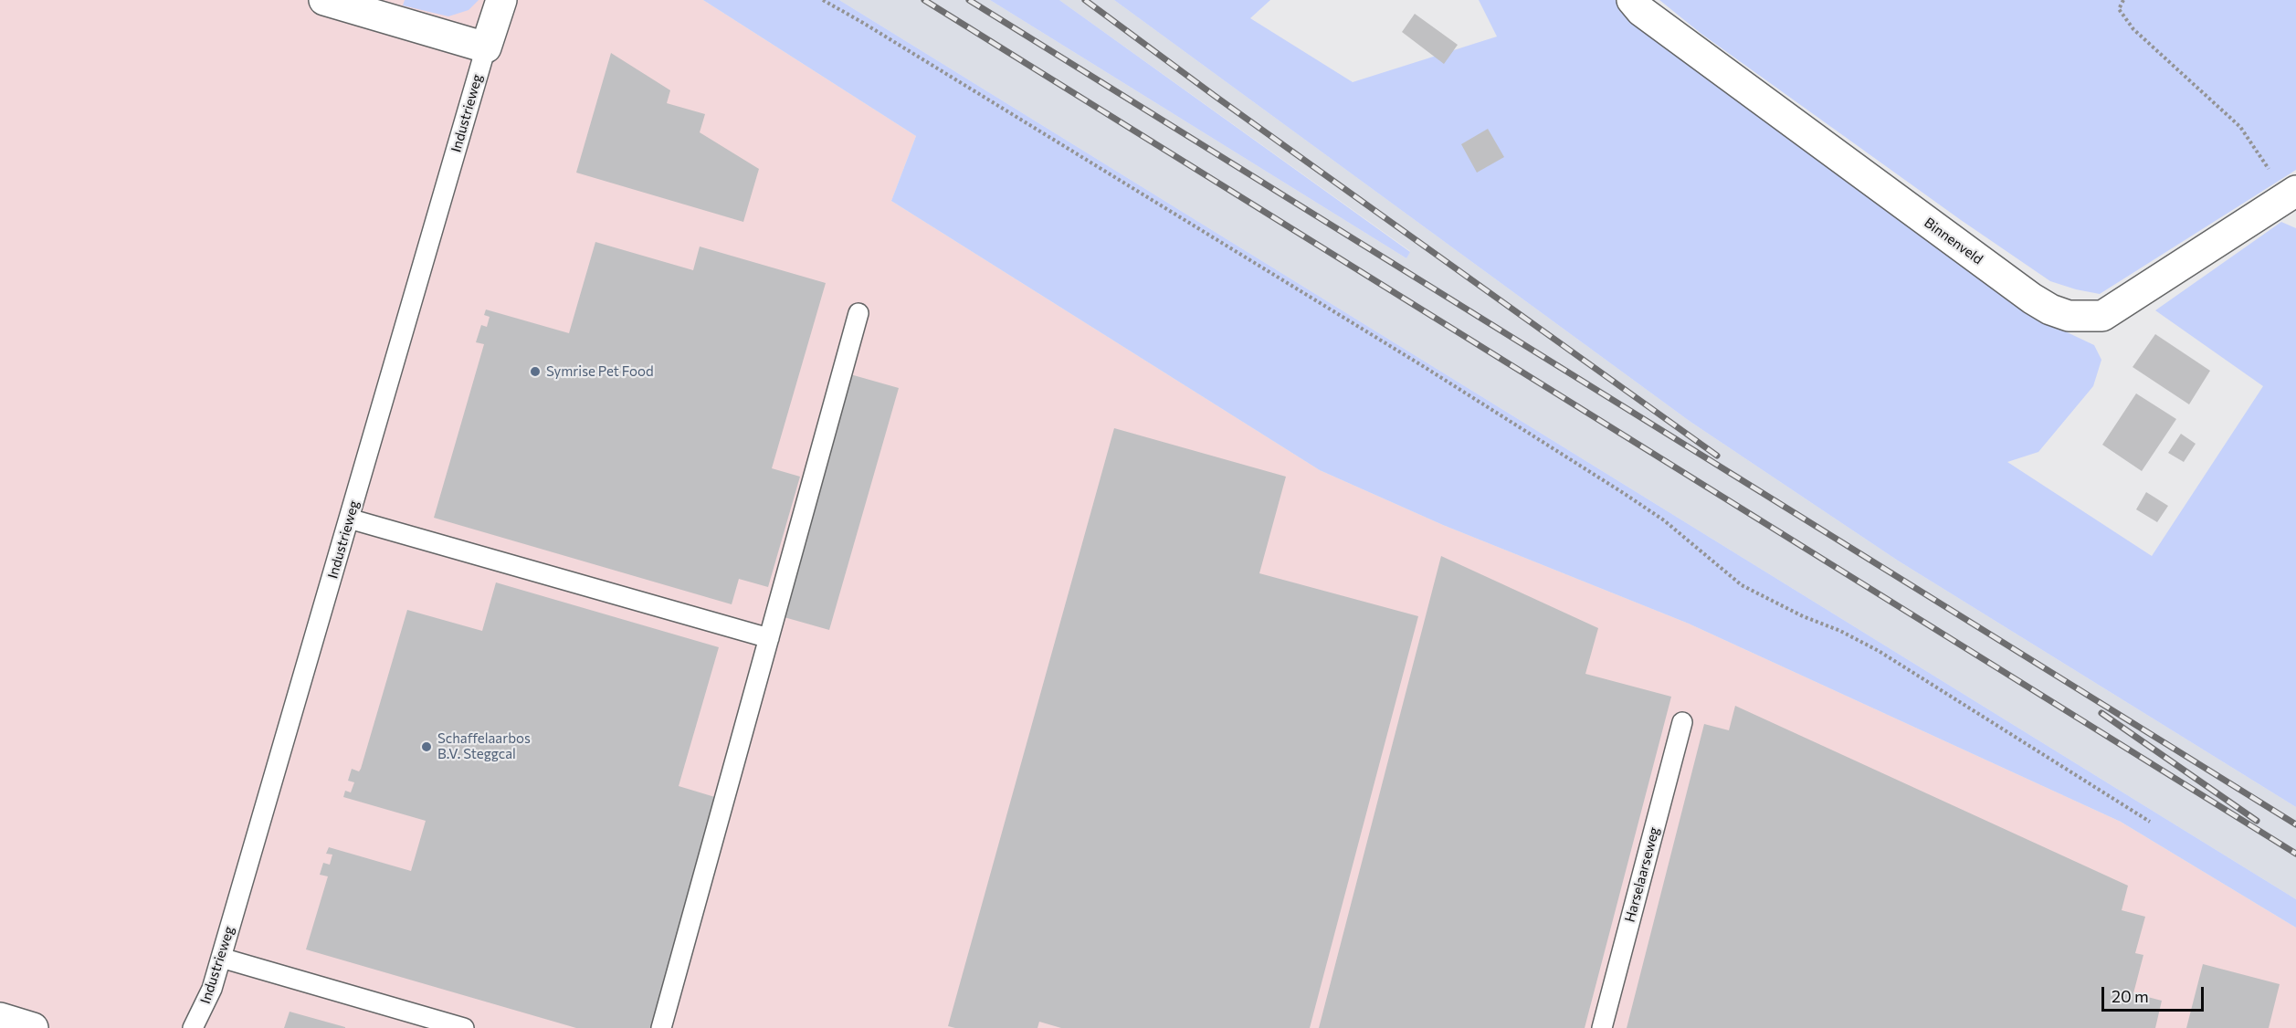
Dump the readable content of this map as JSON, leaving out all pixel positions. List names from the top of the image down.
{
  "streets": {
    "street": ["Industrieweg", "Binnenveld"],
    "lane": ["Harselaarseweg"]
  },
  "places": ["Symrise Pet Food", "Schaffelaarbos B.V. Steggcal"],
  "scale_bar": "20 m"
}
